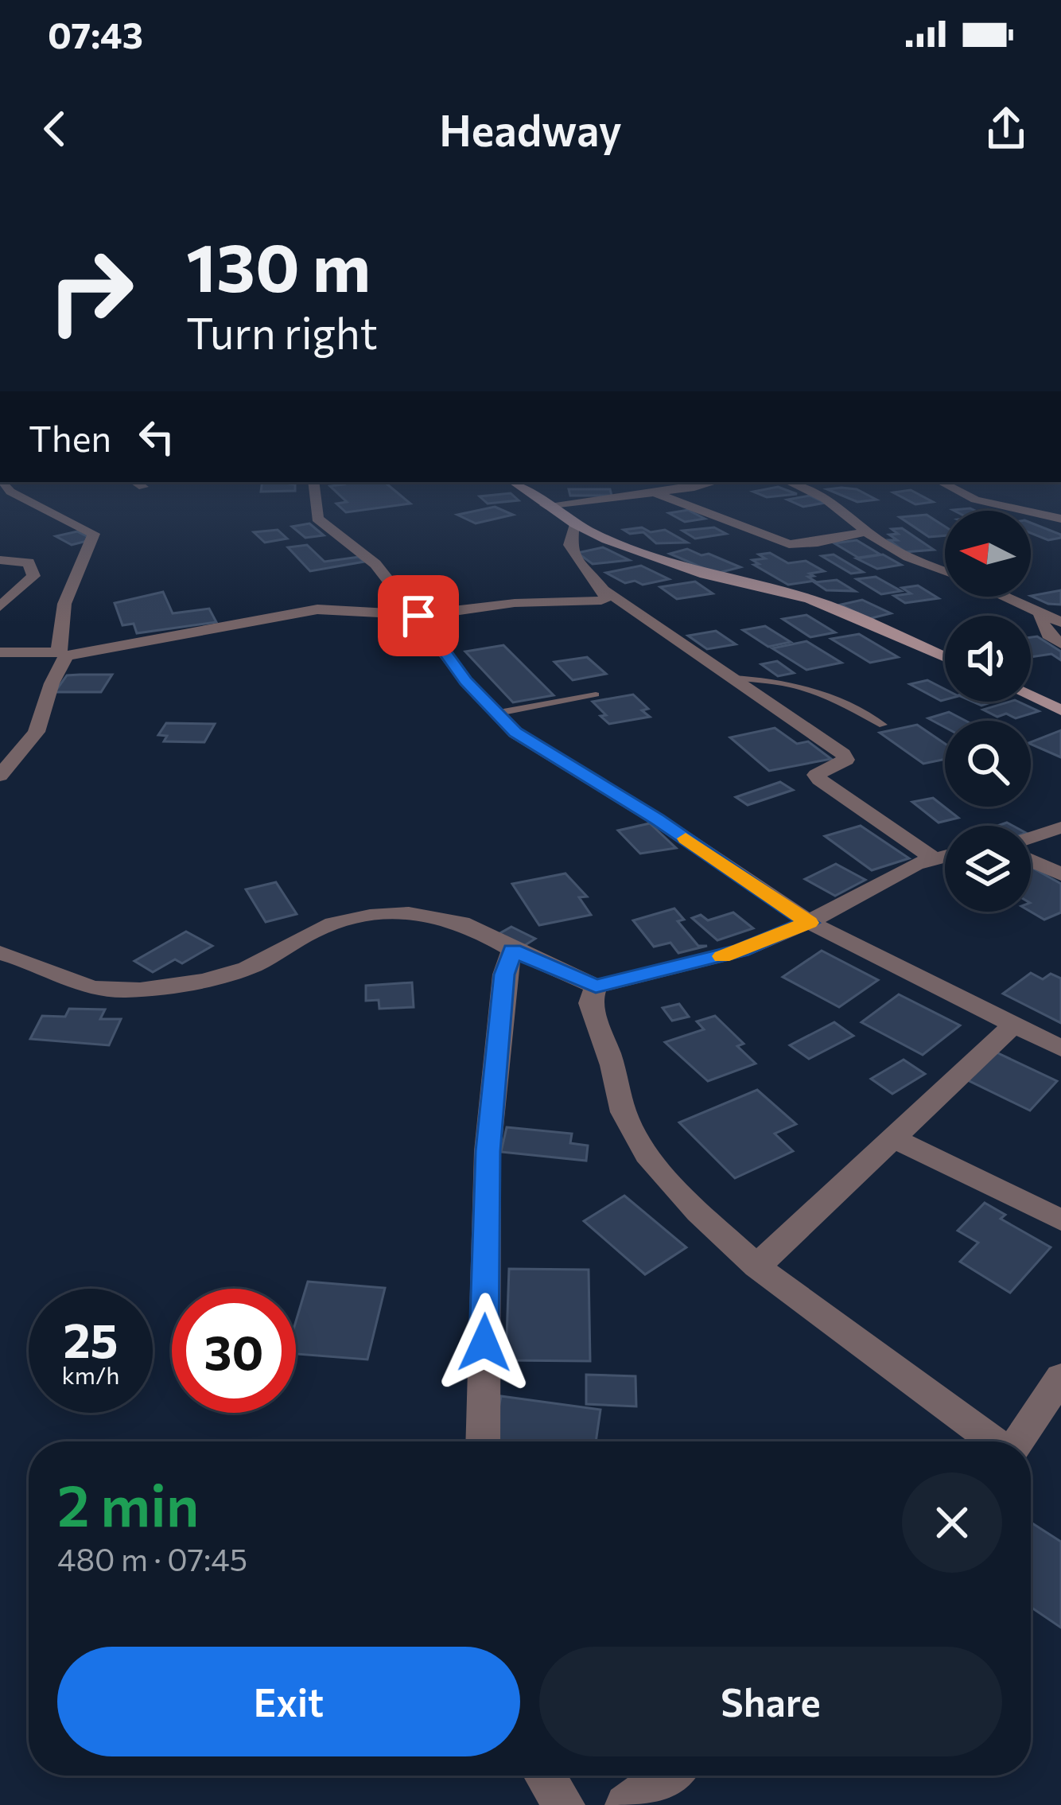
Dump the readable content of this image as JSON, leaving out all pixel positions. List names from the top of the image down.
{
  "north": "left",
  "page": {
    "status": "07:43",
    "header": "Headway",
    "turn": ["130 m", "Turn right"],
    "then": "Then",
    "speed": "25 km/h",
    "limit": "30",
    "heading": ["2 min", "480 m · 07:45"],
    "buttons": ["Exit", "Share"]
  }
}
